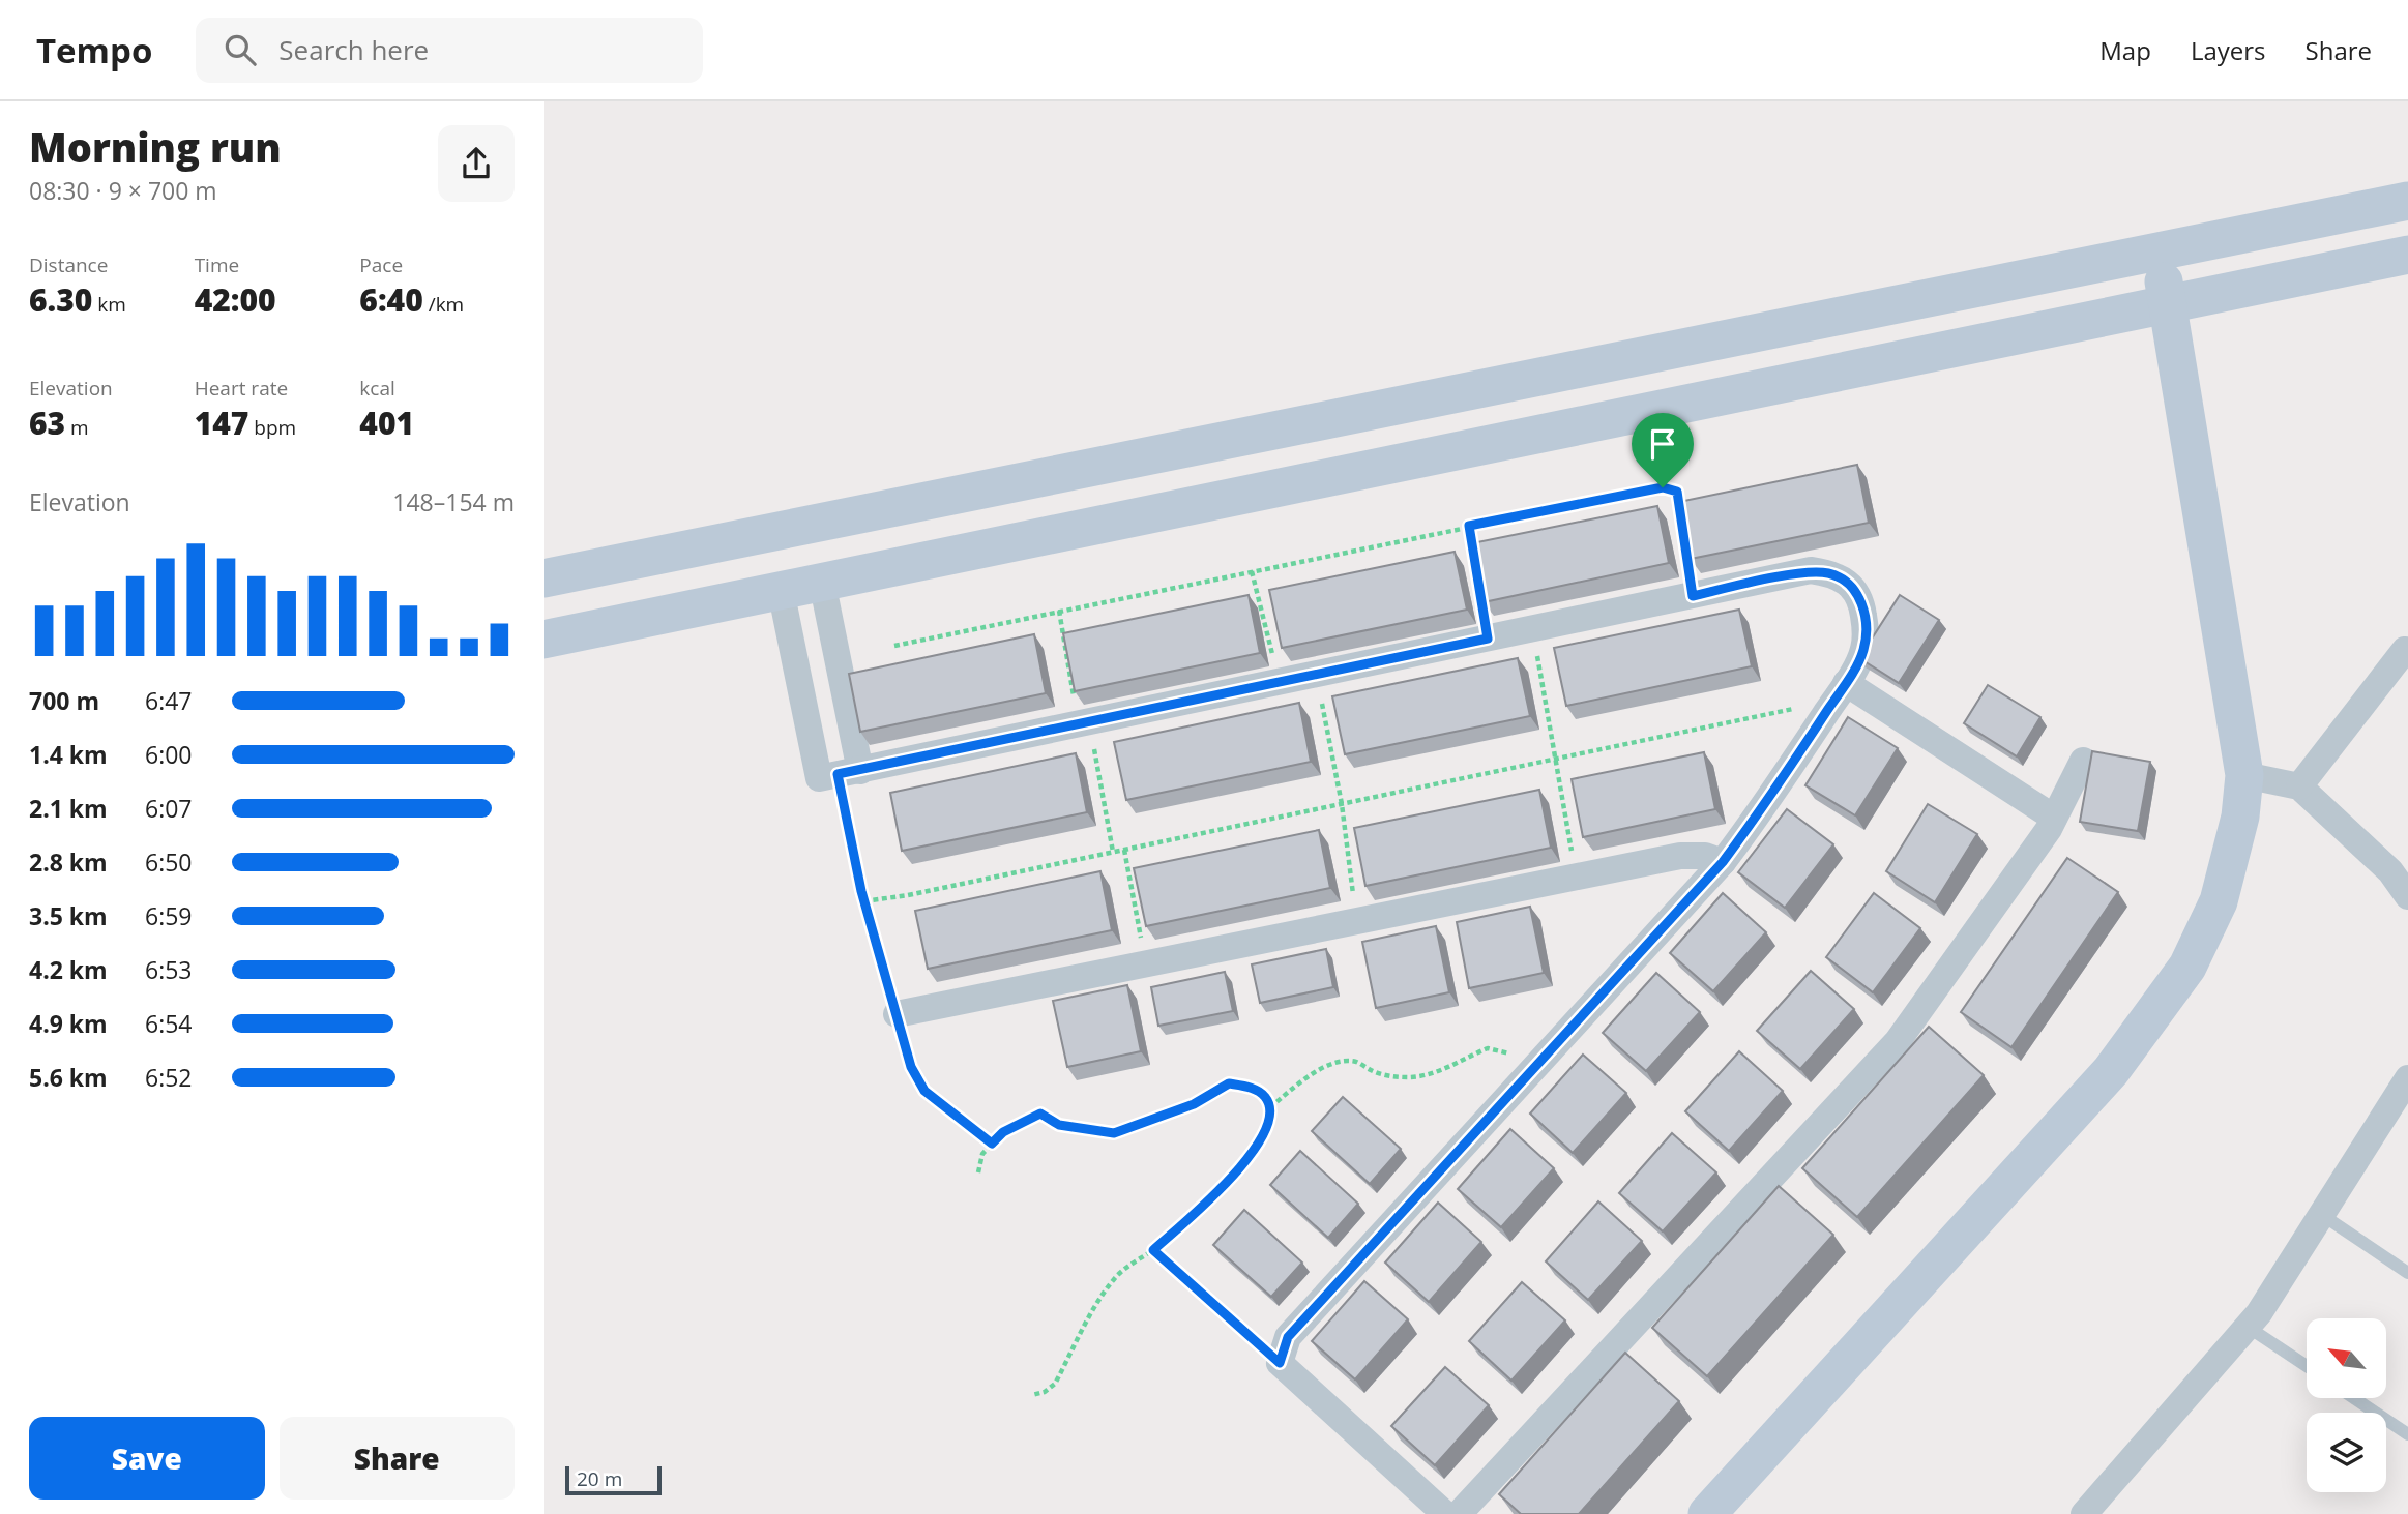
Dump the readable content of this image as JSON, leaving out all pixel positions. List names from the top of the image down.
{
  "scale_bar": "20 m",
  "north": "top left",
  "page": {
    "header": "Tempo",
    "search": "Search here",
    "nav": ["Map", "Layers", "Share"],
    "heading": ["Morning run", "08:30 · 9 × 700 m"],
    "stats": [
      ["Distance", "6.30 km"],
      ["Time", "42:00"],
      ["Pace", "6:40 /km"],
      ["Elevation", "63 m"],
      ["Heart rate", "147 bpm"],
      ["kcal", "401"]
    ],
    "chart": ["Elevation", "148–154 m"],
    "list": [
      {
        "name": "700 m",
        "note": "6:47"
      },
      {
        "name": "1.4 km",
        "note": "6:00"
      },
      {
        "name": "2.1 km",
        "note": "6:07"
      },
      {
        "name": "2.8 km",
        "note": "6:50"
      },
      {
        "name": "3.5 km",
        "note": "6:59"
      },
      {
        "name": "4.2 km",
        "note": "6:53"
      },
      {
        "name": "4.9 km",
        "note": "6:54"
      },
      {
        "name": "5.6 km",
        "note": "6:52"
      }
    ],
    "buttons": ["Save", "Share"],
    "scale": "20 m"
  }
}
